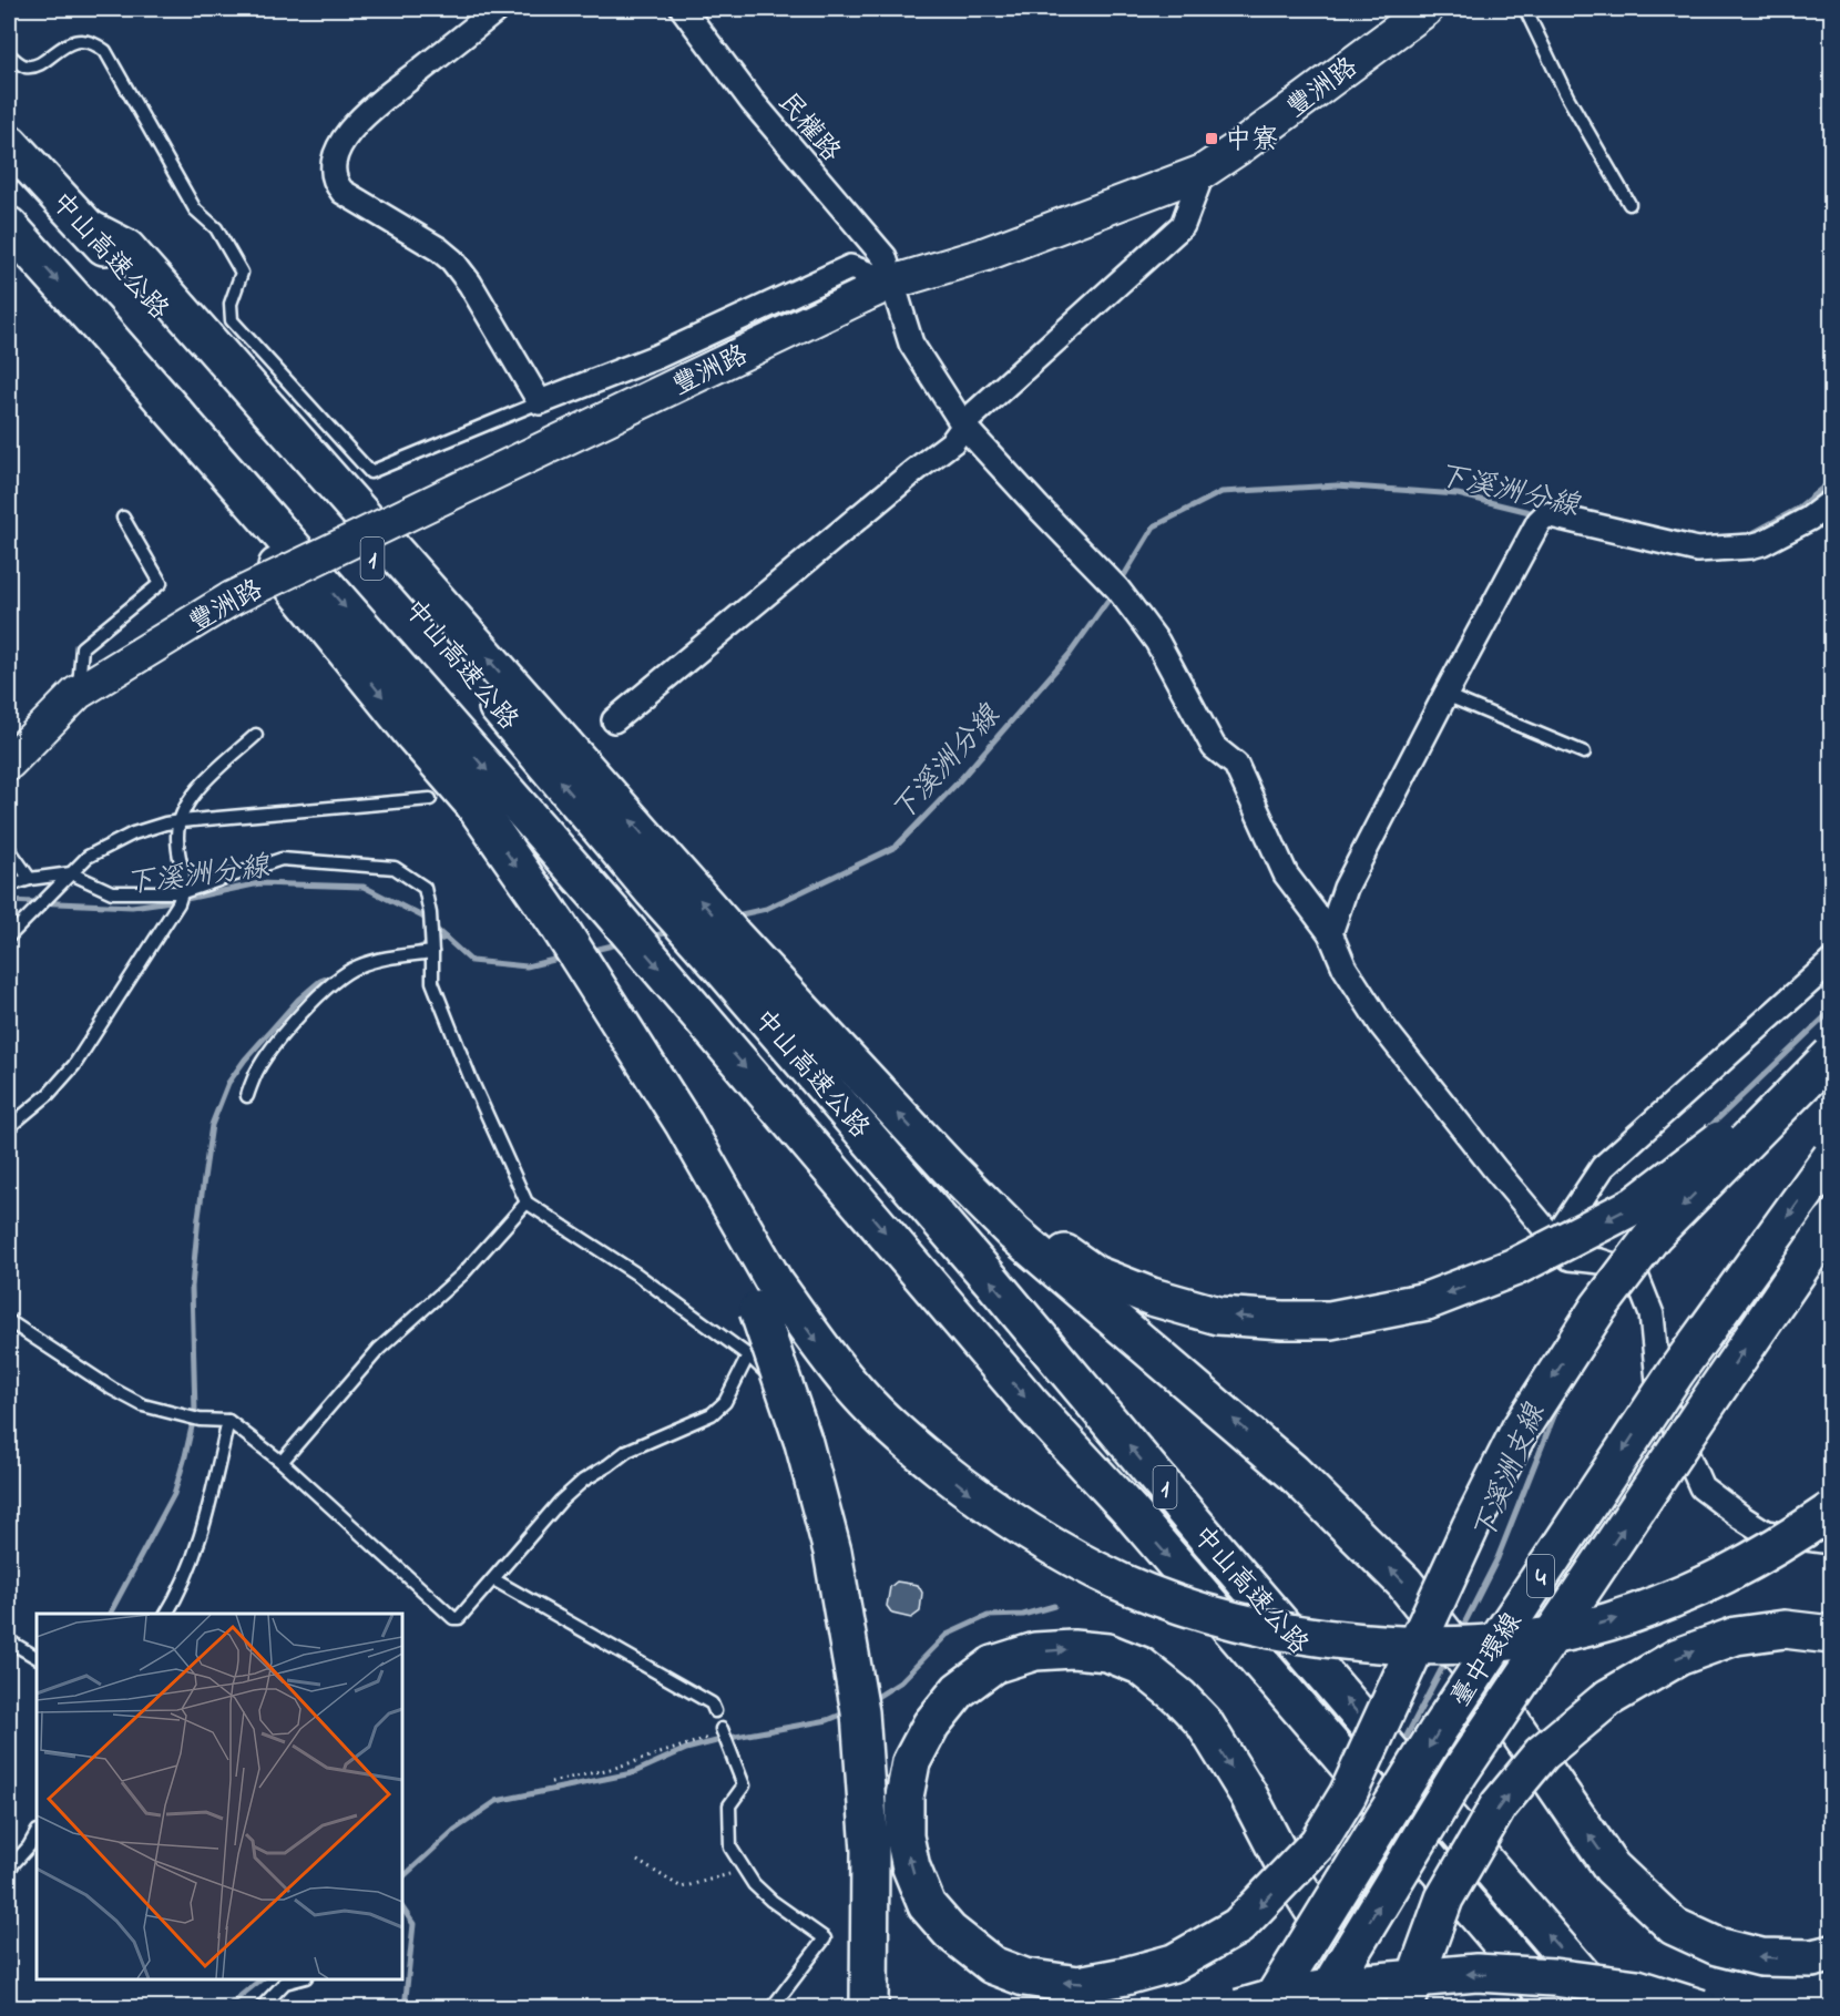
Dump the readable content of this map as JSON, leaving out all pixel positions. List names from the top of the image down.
{
  "streets": {
    "highway": [
      "中山高速公路",
      "1",
      "4",
      "臺中環線"
    ],
    "street": ["豐洲路", "民權路"]
  },
  "crossings": [
    ["豐洲路", "民權路"]
  ],
  "water": ["下溪洲分線", "下溪洲支線"],
  "places": {
    "transit": ["中寮"]
  }
}
